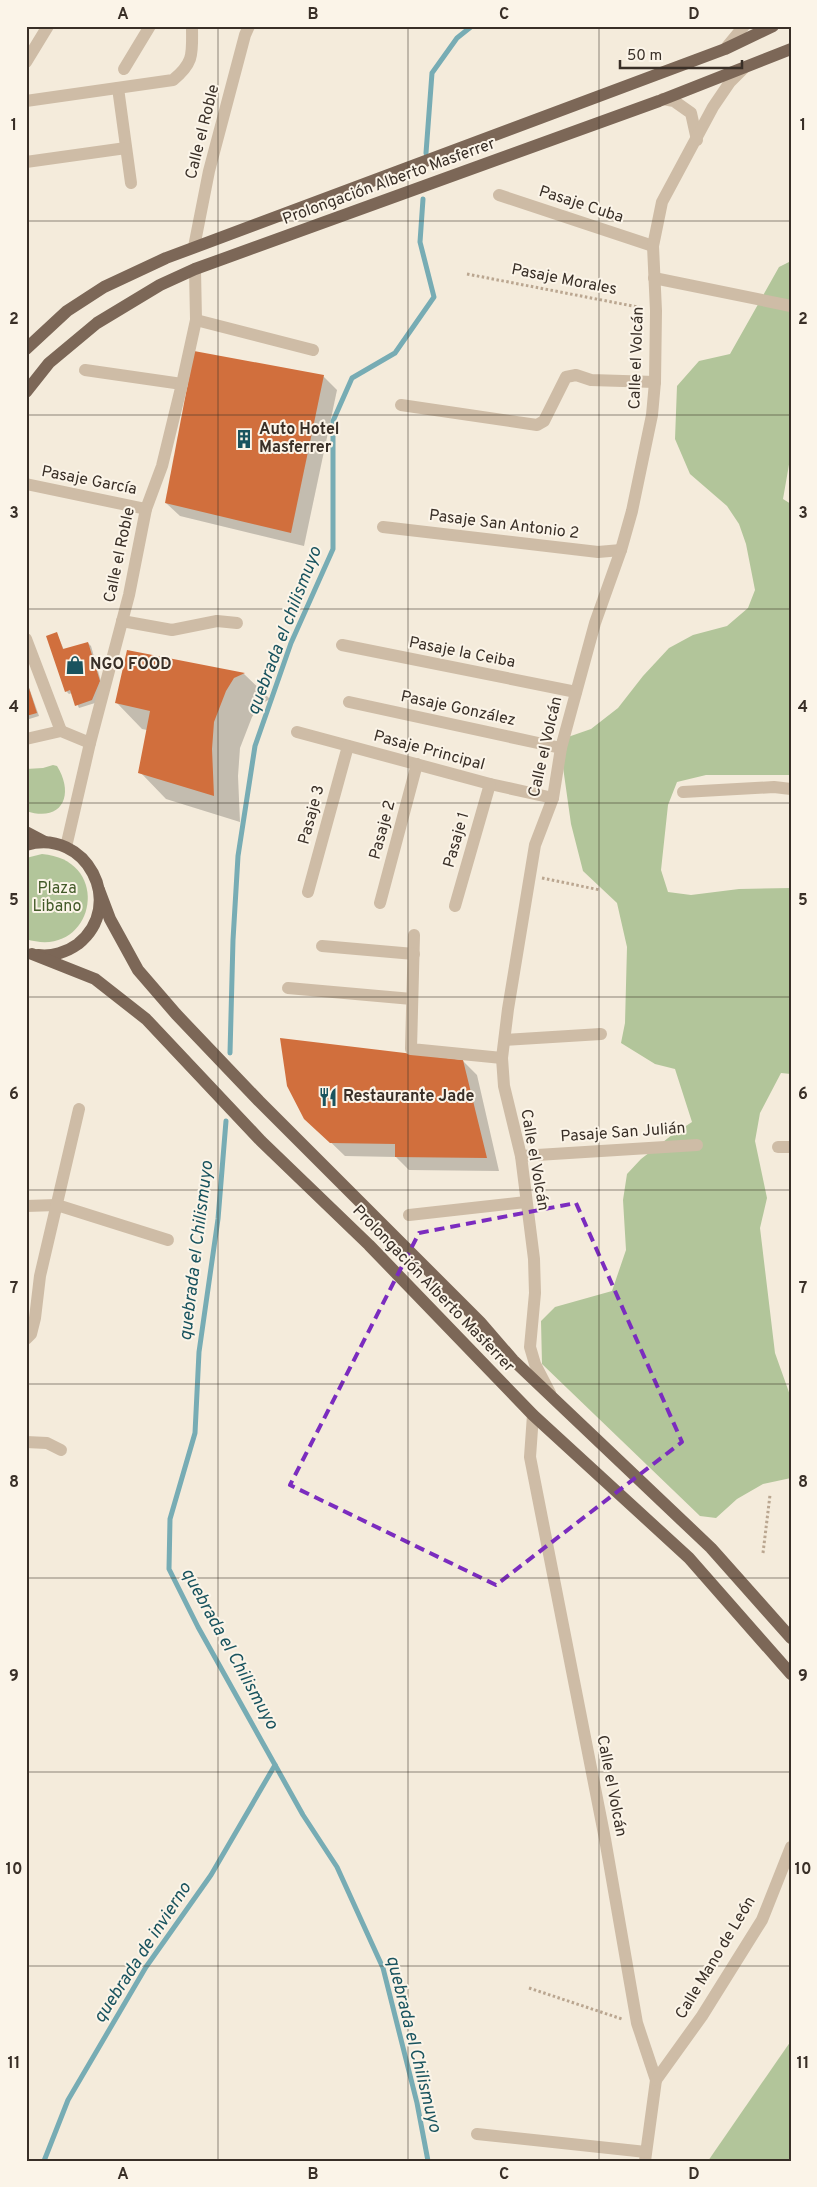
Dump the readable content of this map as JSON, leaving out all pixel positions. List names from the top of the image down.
{
  "streets": {
    "main road": ["Prolongación Alberto Masferrer"],
    "street": [
      "Calle el Roble",
      "Pasaje Cuba",
      "Calle el Volcán",
      "Pasaje García",
      "Pasaje San Antonio 2",
      "Pasaje la Ceiba",
      "Pasaje González",
      "Pasaje Principal",
      "Pasaje 3",
      "Pasaje 2",
      "Pasaje 1",
      "Pasaje San Julián",
      "Calle Mano de León"
    ],
    "path": ["Pasaje Morales"]
  },
  "crossings": [
    ["Calle el Roble", "Prolongación Alberto Masferrer"],
    ["Calle el Roble", "Pasaje García"],
    ["Prolongación Alberto Masferrer", "Calle el Volcán"],
    ["Pasaje Cuba", "Calle el Volcán"],
    ["Pasaje Morales", "Calle el Volcán"],
    ["Calle el Volcán", "Pasaje San Antonio 2"],
    ["Calle el Volcán", "Pasaje la Ceiba"],
    ["Calle el Volcán", "Pasaje González"],
    ["Calle el Volcán", "Pasaje Principal"],
    ["Calle el Volcán", "Pasaje San Julián"],
    ["Calle el Volcán", "Calle Mano de León"],
    ["Pasaje Principal", "Pasaje 3"],
    ["Pasaje Principal", "Pasaje 2"],
    ["Pasaje Principal", "Pasaje 1"]
  ],
  "water": ["quebrada el chilismuyo", "quebrada el Chilismuyo", "quebrada de invierno"],
  "parks": ["Plaza Libano"],
  "places": {
    "building": ["Auto Hotel Masferrer"],
    "shop": ["NGO FOOD"],
    "restaurant": ["Restaurante Jade"]
  },
  "scale_bar": "50 m",
  "grid": {
    "columns": [
      "A",
      "B",
      "C",
      "D"
    ],
    "rows": [
      "1",
      "2",
      "3",
      "4",
      "5",
      "6",
      "7",
      "8",
      "9",
      "10",
      "11"
    ]
  }
}
